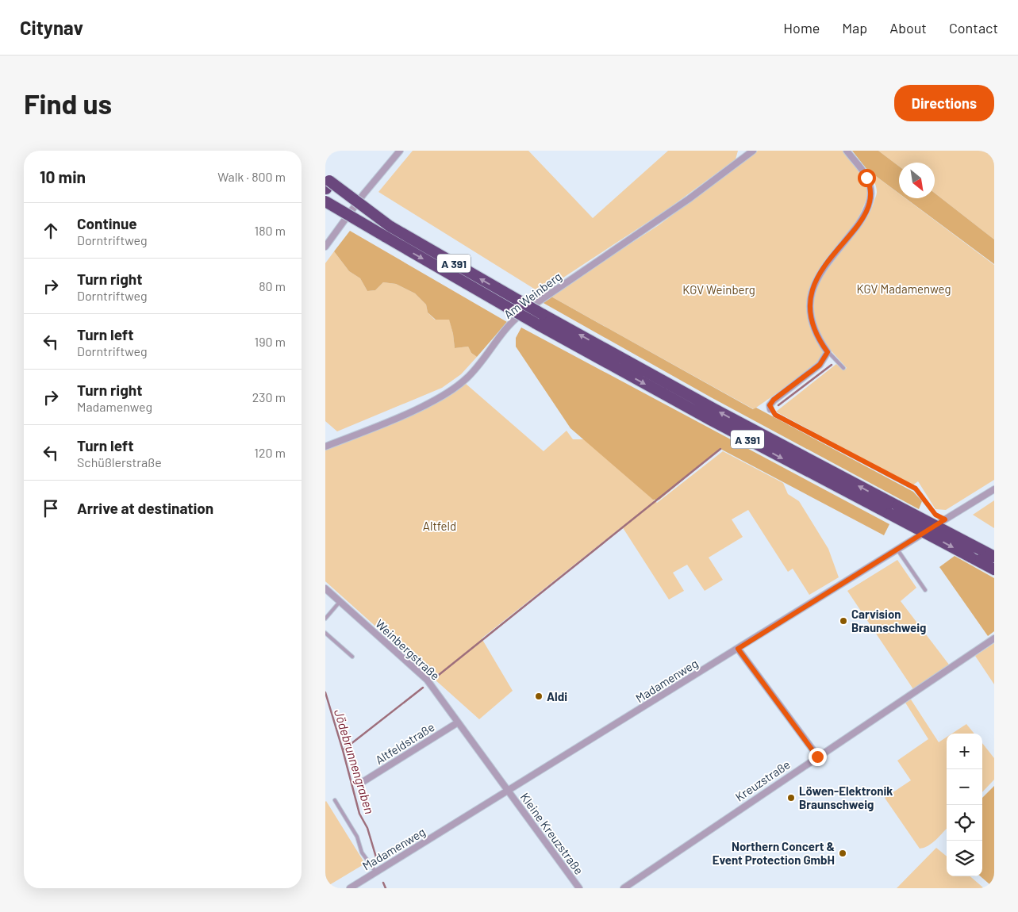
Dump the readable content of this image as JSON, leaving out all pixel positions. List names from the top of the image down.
{
  "streets": {
    "highway": ["A 391"],
    "street": [
      "Am Weinberg",
      "Weinbergstraße",
      "Madamenweg",
      "Altfeldstraße",
      "Kreuzstraße",
      "Kleine Kreuzstraße"
    ]
  },
  "crossings": [
    ["Weinbergstraße", "Madamenweg"],
    ["Weinbergstraße", "Altfeldstraße"],
    ["Weinbergstraße", "Kleine Kreuzstraße"],
    ["Madamenweg", "Kleine Kreuzstraße"]
  ],
  "water": ["Jödebrunnengraben"],
  "parks": ["KGV Madamenweg", "KGV Weinberg", "Altfeld"],
  "places": [
    "Carvision Braunschweig",
    "Aldi",
    "Löwen-Elektronik Braunschweig",
    "Northern Concert & Event Protection GmbH"
  ],
  "north": "bottom right",
  "page": {
    "header": "Citynav",
    "nav": [
      "Home",
      "Map",
      "About",
      "Contact"
    ],
    "buttons": "Directions",
    "title": "Find us",
    "heading": ["10 min", "Walk · 800 m"],
    "list": [
      ["Continue", "Dorntriftweg", "180 m"],
      ["Turn right", "Dorntriftweg", "80 m"],
      ["Turn left", "Dorntriftweg", "190 m"],
      ["Turn right", "Madamenweg", "230 m"],
      ["Turn left", "Schüßlerstraße", "120 m"],
      "Arrive at destination"
    ],
    "map_buttons": ["+", "−"]
  }
}
